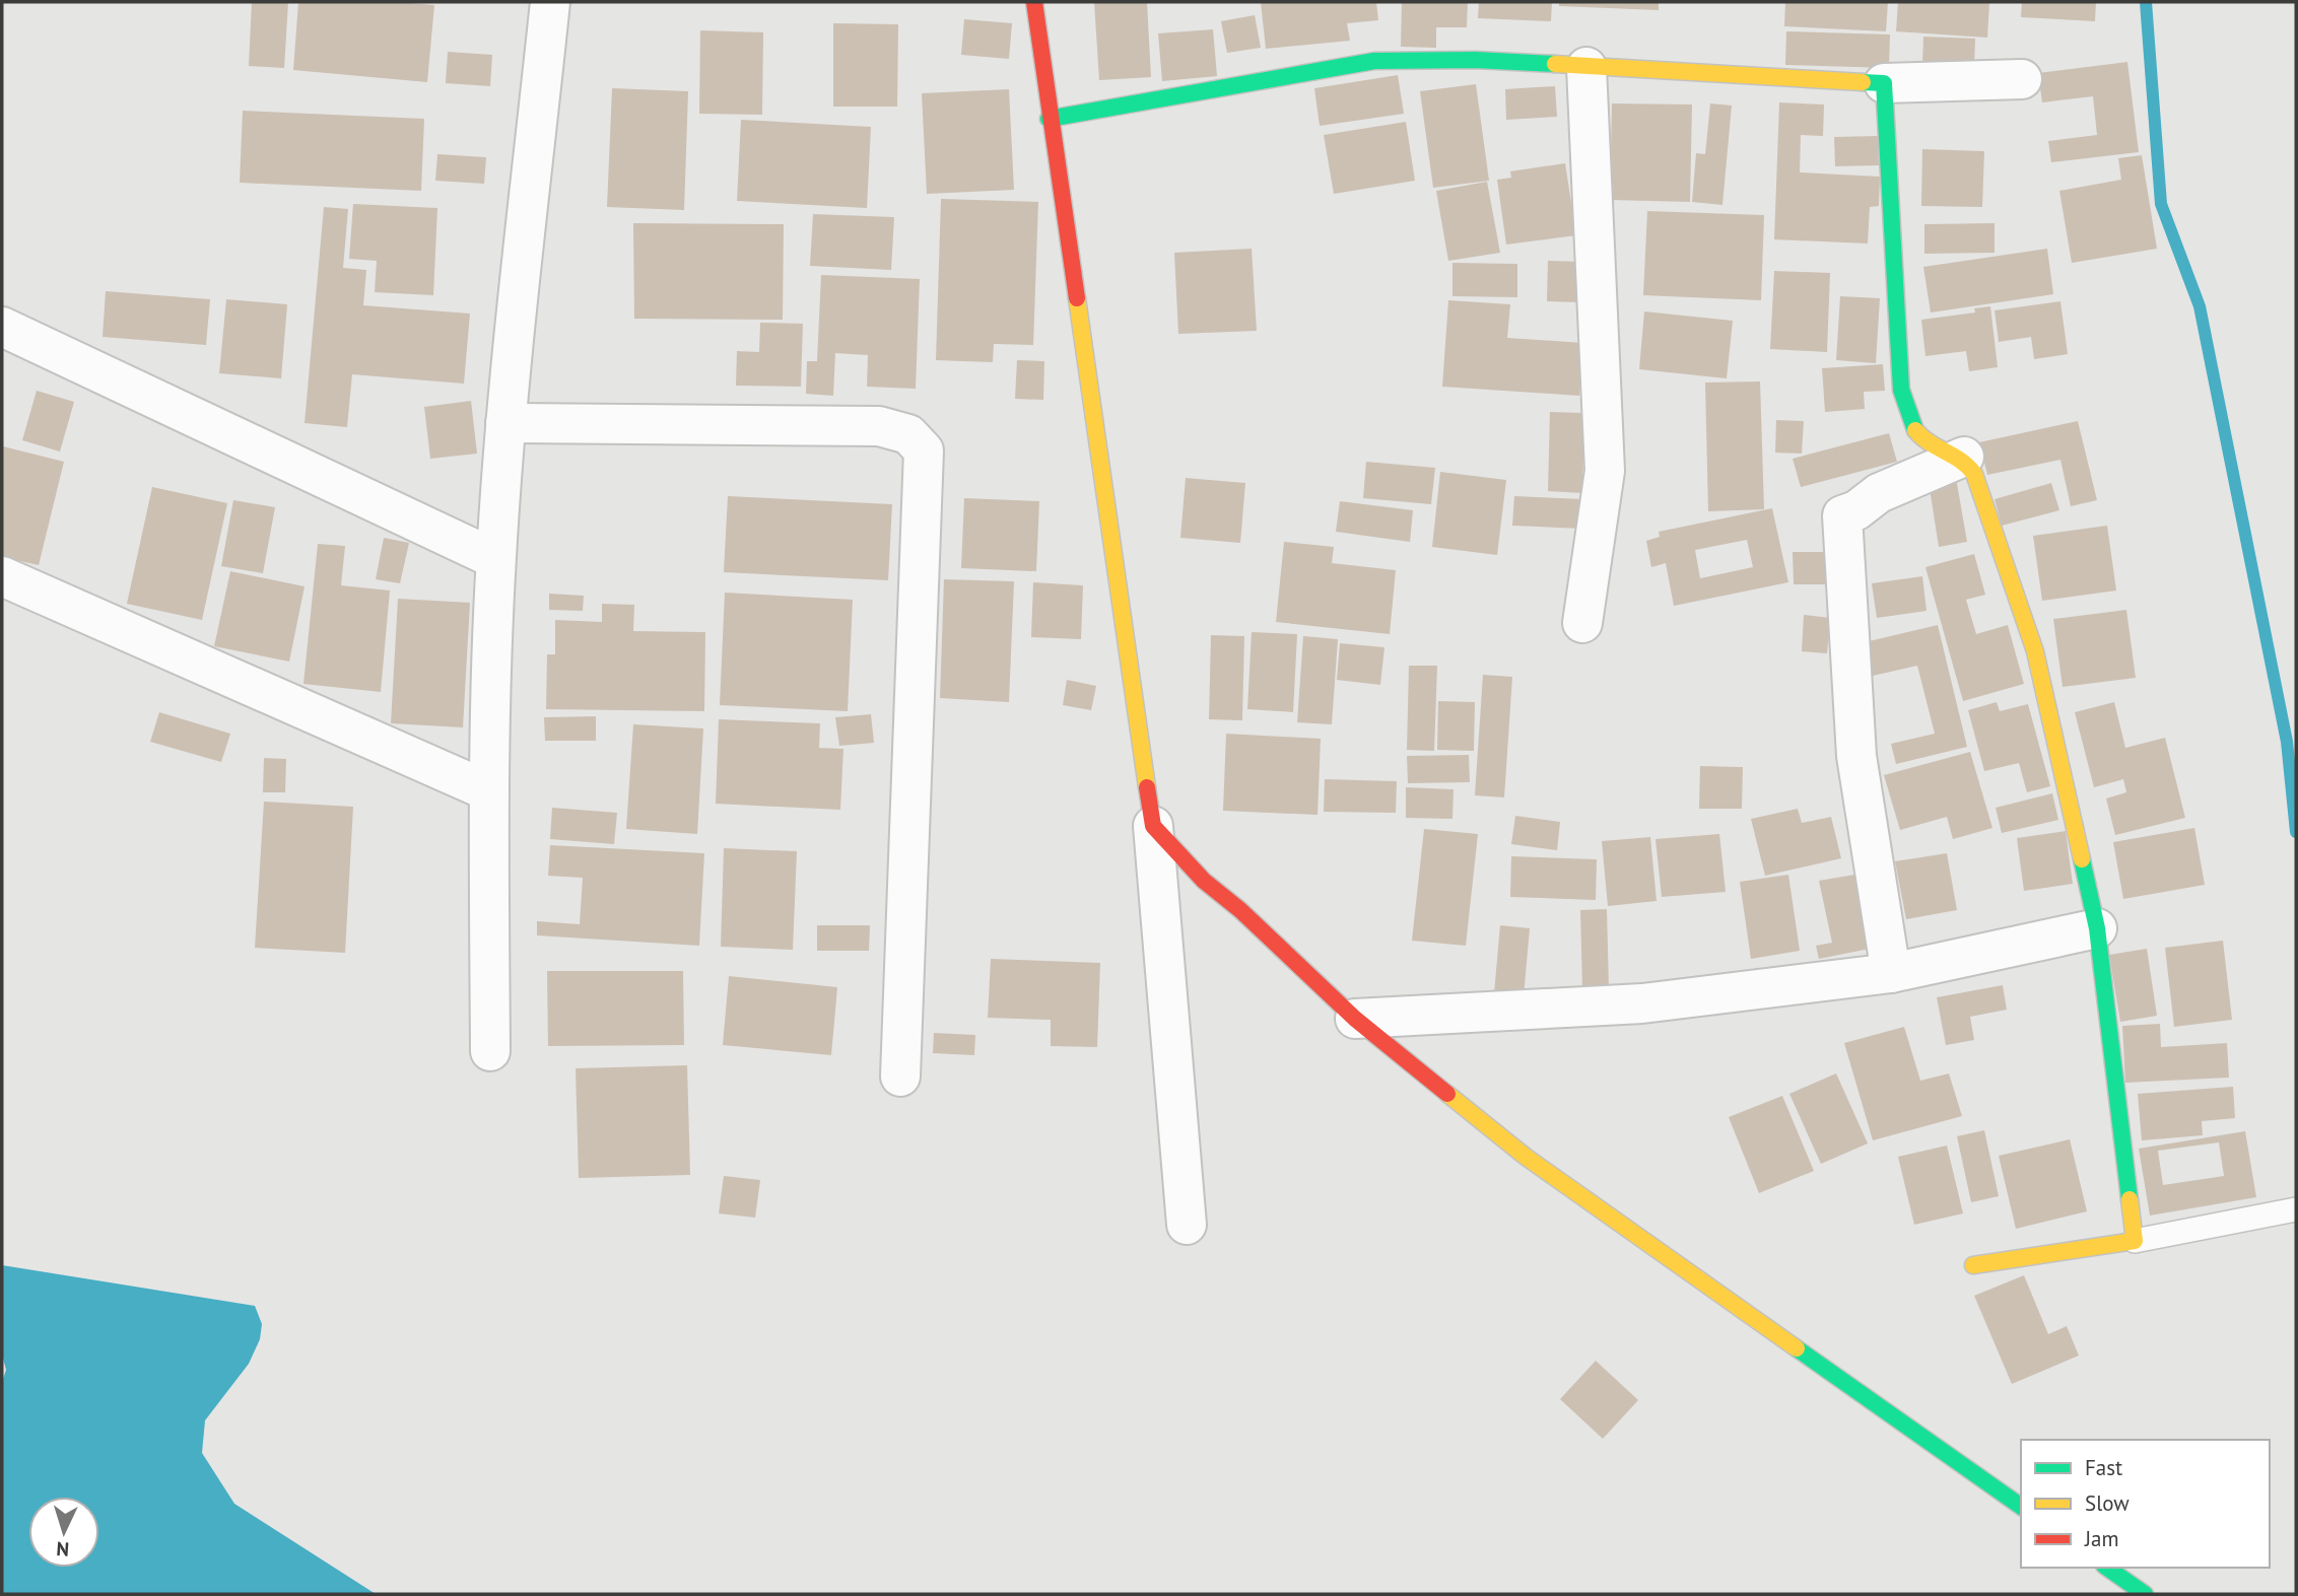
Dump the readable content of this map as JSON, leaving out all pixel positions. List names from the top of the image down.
{
  "legend": ["Fast", "Slow", "Jam"],
  "north": "bottom"
}
